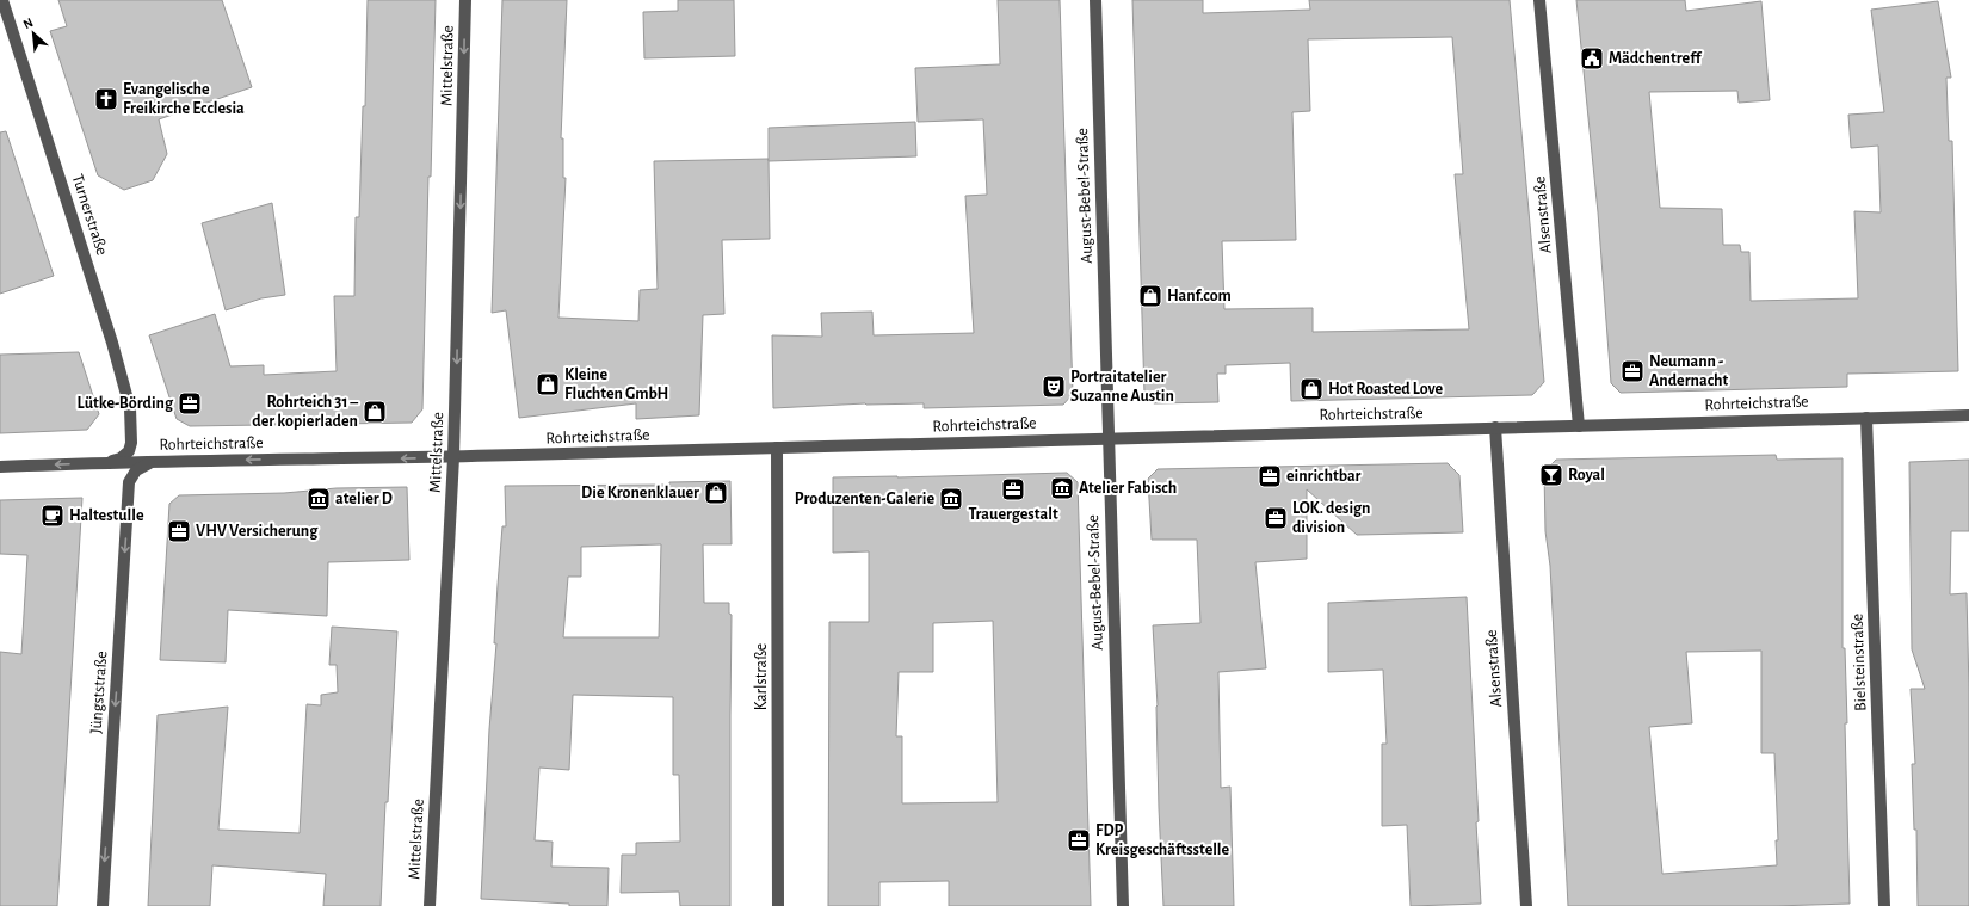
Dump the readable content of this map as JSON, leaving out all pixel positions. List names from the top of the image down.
{
  "streets": {
    "street": [
      "Mittelstraße",
      "August-Bebel-Straße",
      "Turnerstraße",
      "Alsenstraße",
      "Rohrteichstraße",
      "Bielsteinstraße",
      "Karlstraße",
      "Jüngststraße"
    ]
  },
  "crossings": [
    ["Mittelstraße", "Rohrteichstraße"],
    ["August-Bebel-Straße", "Rohrteichstraße"],
    ["Turnerstraße", "Rohrteichstraße"],
    ["Alsenstraße", "Rohrteichstraße"],
    ["Rohrteichstraße", "Bielsteinstraße"],
    ["Rohrteichstraße", "Karlstraße"],
    ["Rohrteichstraße", "Jüngststraße"]
  ],
  "one_way": ["Mittelstraße", "Jüngststraße"],
  "places": {
    "public building": ["Mädchentreff"],
    "church": ["Evangelische Freikirche Ecclesia"],
    "shop": [
      "Hanf.com",
      "Kleine Fluchten GmbH",
      "Hot Roasted Love",
      "Rohrteich 31 – der kopierladen",
      "Die Kronenklauer"
    ],
    "office": [
      "Neumann - Andernacht",
      "Lütke-Börding",
      "einrichtbar",
      "Trauergestalt",
      "LOK. design division",
      "VHV Versicherung",
      "FDP Kreisgeschäftsstelle"
    ],
    "theatre": ["Portraitatelier Suzanne Austin"],
    "bar": ["Royal"],
    "museum": ["Atelier Fabisch", "atelier D", "Produzenten-Galerie"],
    "cafe": ["Haltestulle"]
  },
  "north": "top left"
}
